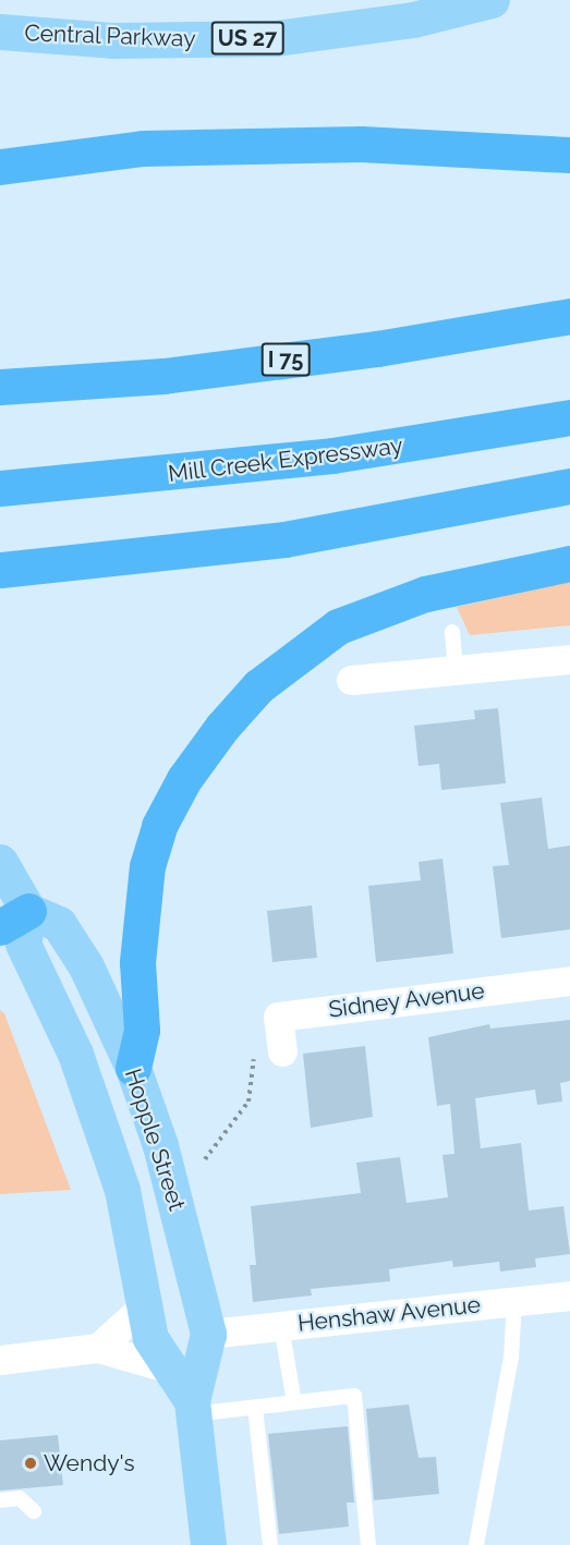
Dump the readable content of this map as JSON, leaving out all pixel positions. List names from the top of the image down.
{
  "streets": {
    "highway": ["I 75", "Mill Creek Expressway"],
    "main road": ["Central Parkway", "US 27", "Hopple Street"],
    "street": ["Sidney Avenue", "Henshaw Avenue"]
  },
  "crossings": [
    ["Hopple Street", "Henshaw Avenue"]
  ],
  "places": ["Wendy's"]
}
